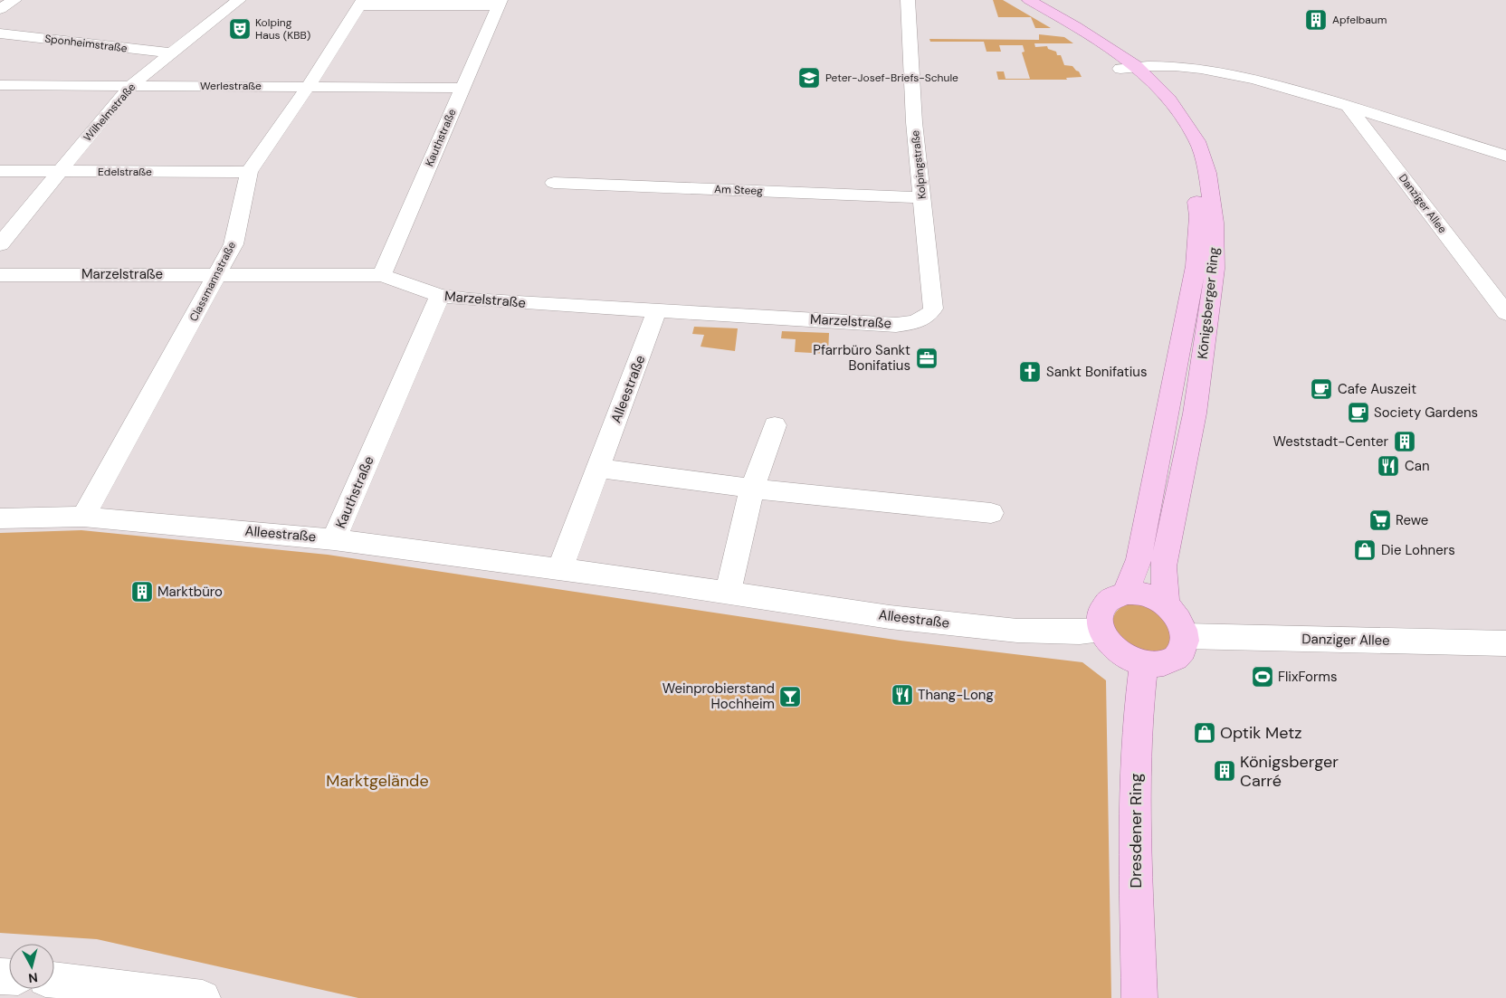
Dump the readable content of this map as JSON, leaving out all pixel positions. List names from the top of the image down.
{
  "streets": {
    "main road": ["Königsberger Ring", "Dresdener Ring"],
    "street": [
      "Sponheimstraße",
      "Werlestraße",
      "Wilhelmstraße",
      "Kauthstraße",
      "Kolpingstraße",
      "Edelstraße",
      "Am Steeg",
      "Danziger Allee",
      "Marzelstraße",
      "Classmannstraße",
      "Alleestraße"
    ]
  },
  "crossings": [
    ["Sponheimstraße", "Wilhelmstraße"],
    ["Werlestraße", "Wilhelmstraße"],
    ["Werlestraße", "Kauthstraße"],
    ["Werlestraße", "Classmannstraße"],
    ["Wilhelmstraße", "Edelstraße"],
    ["Kauthstraße", "Marzelstraße"],
    ["Kauthstraße", "Alleestraße"],
    ["Kolpingstraße", "Am Steeg"],
    ["Kolpingstraße", "Marzelstraße"],
    ["Edelstraße", "Classmannstraße"],
    ["Danziger Allee", "Königsberger Ring"],
    ["Danziger Allee", "Alleestraße"],
    ["Danziger Allee", "Dresdener Ring"],
    ["Marzelstraße", "Classmannstraße"],
    ["Marzelstraße", "Alleestraße"],
    ["Classmannstraße", "Alleestraße"],
    ["Königsberger Ring", "Alleestraße"],
    ["Königsberger Ring", "Dresdener Ring"],
    ["Alleestraße", "Dresdener Ring"]
  ],
  "parks": ["Marktgelände"],
  "places": {
    "building": [
      "Apfelbaum",
      "Weststadt-Center",
      "Marktbüro",
      "Königsberger Carré"
    ],
    "theatre": ["Kolping Haus (KBB)"],
    "school or university": ["Peter-Josef-Briefs-Schule"],
    "office": ["Pfarrbüro Sankt Bonifatius"],
    "church": ["Sankt Bonifatius"],
    "cafe": ["Cafe Auszeit", "Society Gardens"],
    "restaurant": ["Can", "Thang-Long"],
    "supermarket": ["Rewe"],
    "shop": ["Die Lohners", "Optik Metz"],
    "sports": ["FlixForms"],
    "bar": ["Weinprobierstand Hochheim"]
  },
  "north": "bottom"
}
